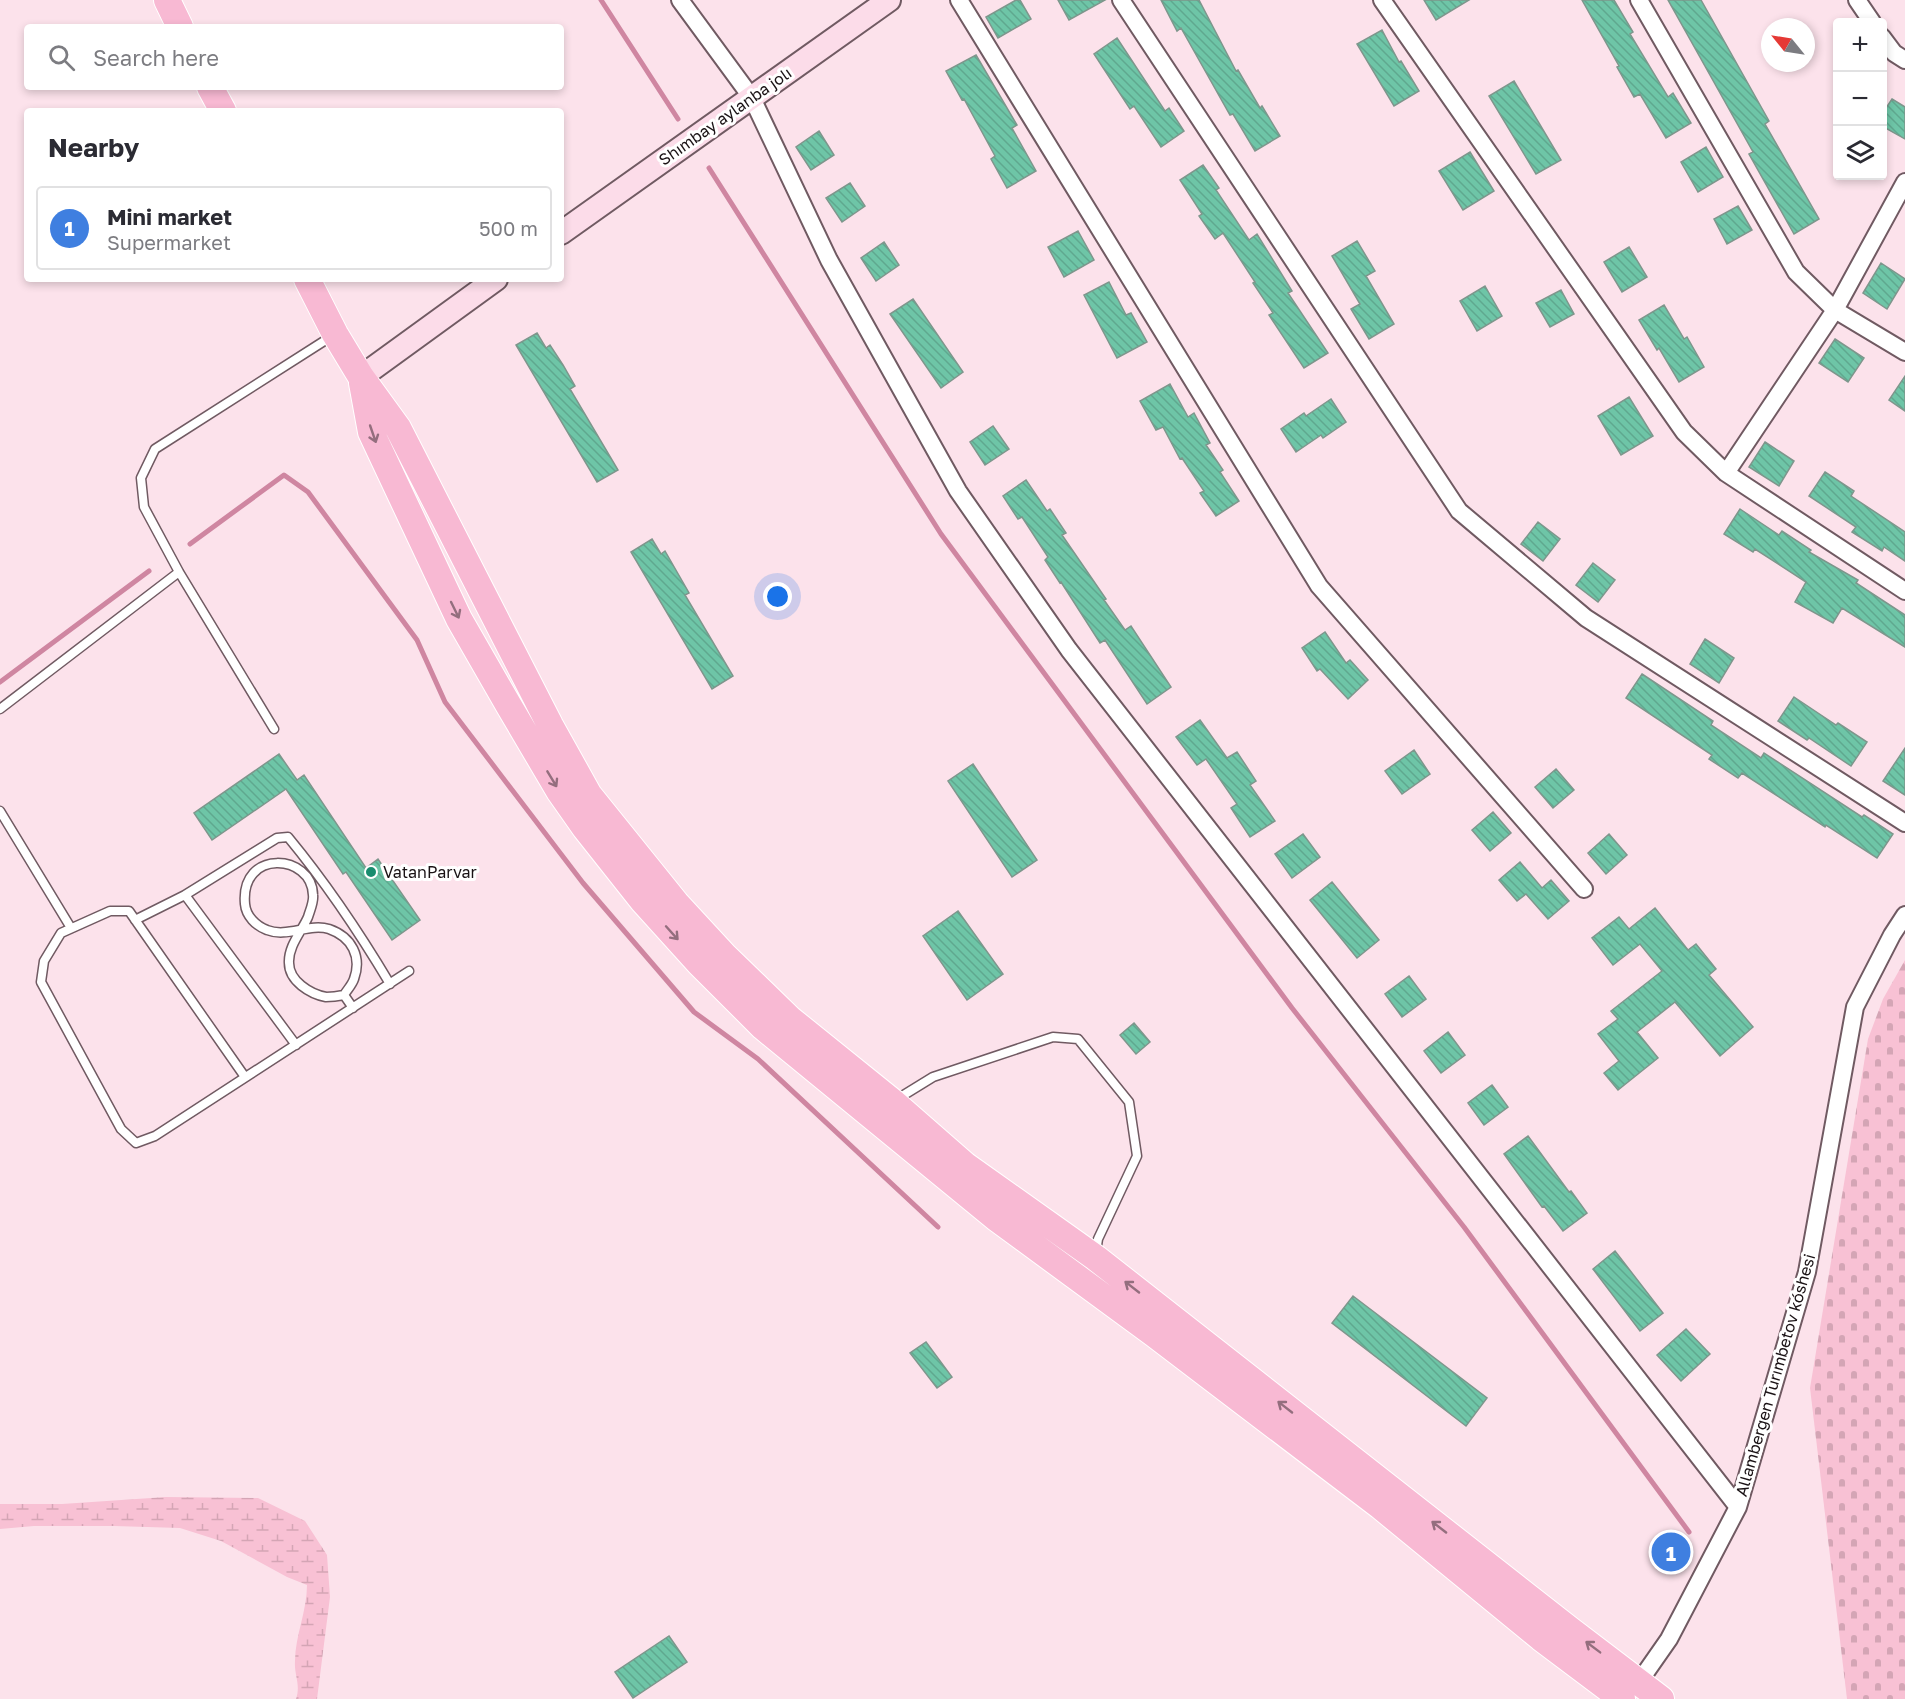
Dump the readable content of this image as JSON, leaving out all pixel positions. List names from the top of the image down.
{
  "streets": {
    "main road": ["Shımbay aylanba jolı"],
    "street": ["Allambergen Turımbetov kóshesi"]
  },
  "places": ["VatanParvar"],
  "north": "top left",
  "page": {
    "map_buttons": ["+", "−"],
    "search": "Search here",
    "heading": "Nearby",
    "list": [
      {
        "mark": "1",
        "name": "Mini market",
        "note": "Supermarket",
        "value": "500 m"
      }
    ],
    "pins": "1"
  }
}
